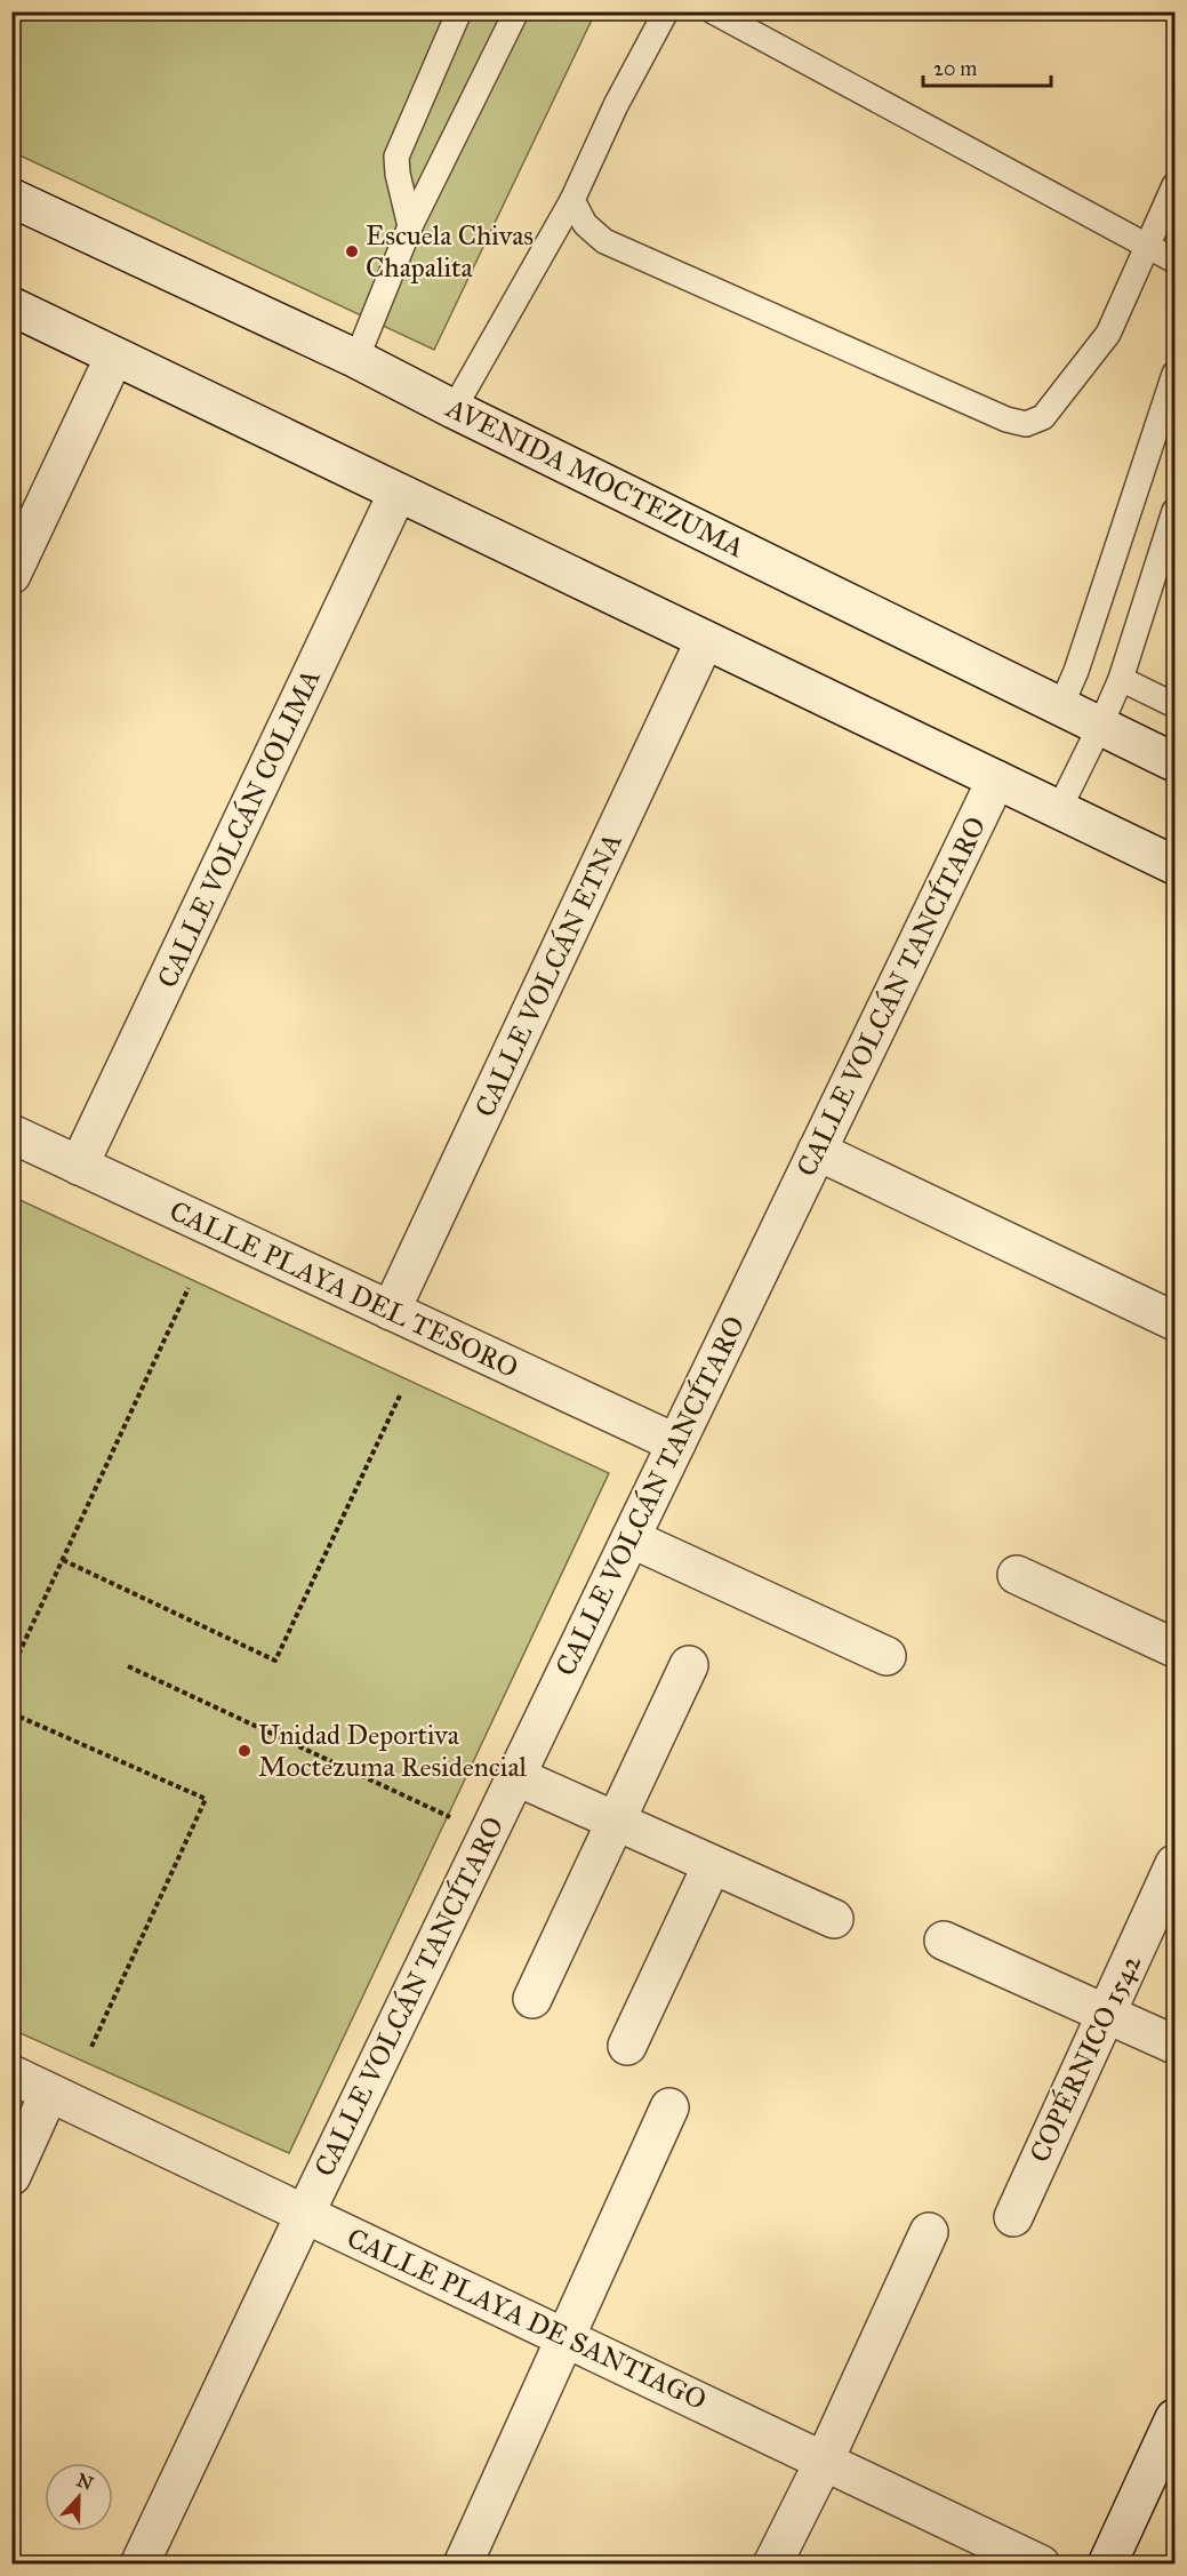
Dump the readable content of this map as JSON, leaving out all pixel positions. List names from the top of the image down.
{
  "streets": {
    "street": [
      "AVENIDA MOCTEZUMA",
      "CALLE VOLCÁN COLIMA",
      "CALLE VOLCÁN ETNA",
      "CALLE VOLCÁN TANCÍTARO",
      "CALLE PLAYA DEL TESORO",
      "COPÉRNICO 1542",
      "CALLE PLAYA DE SANTIAGO"
    ]
  },
  "crossings": [
    ["CALLE VOLCÁN COLIMA", "CALLE PLAYA DEL TESORO"],
    ["CALLE VOLCÁN ETNA", "CALLE PLAYA DEL TESORO"],
    ["CALLE VOLCÁN TANCÍTARO", "CALLE PLAYA DEL TESORO"],
    ["CALLE VOLCÁN TANCÍTARO", "CALLE PLAYA DE SANTIAGO"]
  ],
  "places": ["Escuela Chivas Chapalita", "Unidad Deportiva Moctezuma Residencial"],
  "scale_bar": "20 m",
  "north": "top"
}
